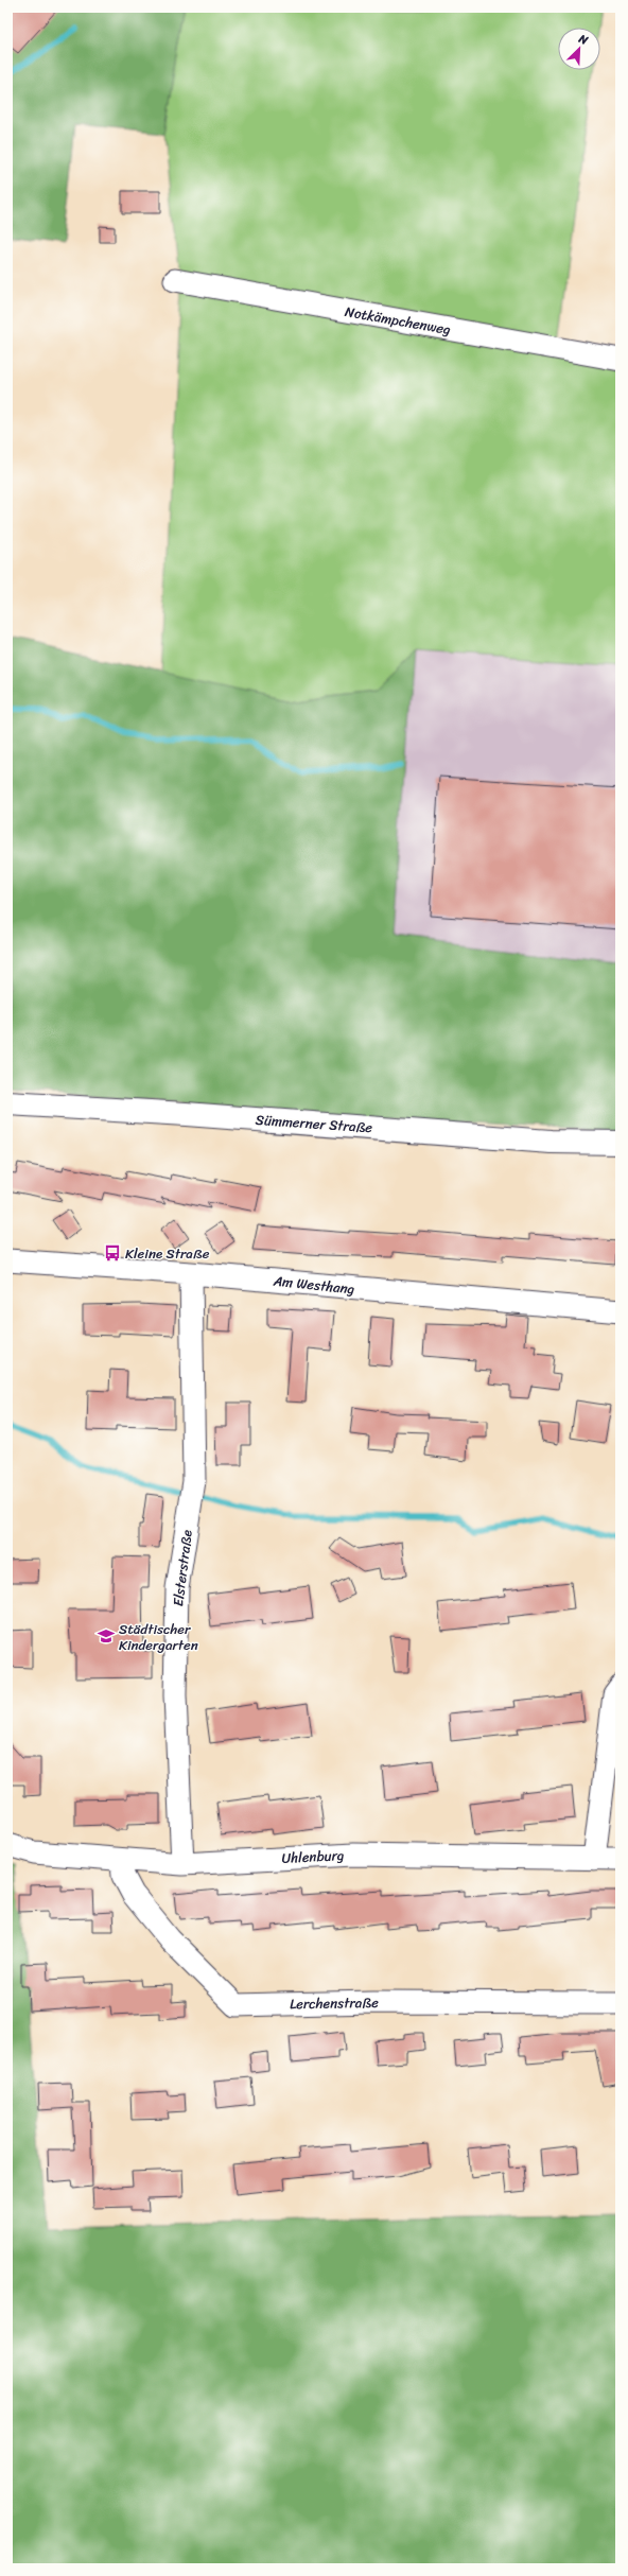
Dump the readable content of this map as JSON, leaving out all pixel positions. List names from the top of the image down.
{
  "streets": {
    "main road": ["Sümmerner Straße"],
    "street": [
      "Notkämpchenweg",
      "Am Westhang",
      "Elsterstraße",
      "Uhlenburg",
      "Lerchenstraße"
    ]
  },
  "crossings": [
    ["Am Westhang", "Elsterstraße"],
    ["Elsterstraße", "Uhlenburg"],
    ["Uhlenburg", "Lerchenstraße"]
  ],
  "places": {
    "bus stop": ["Kleine Straße"],
    "school or university": ["Städtischer Kindergarten"]
  },
  "north": "top right"
}
